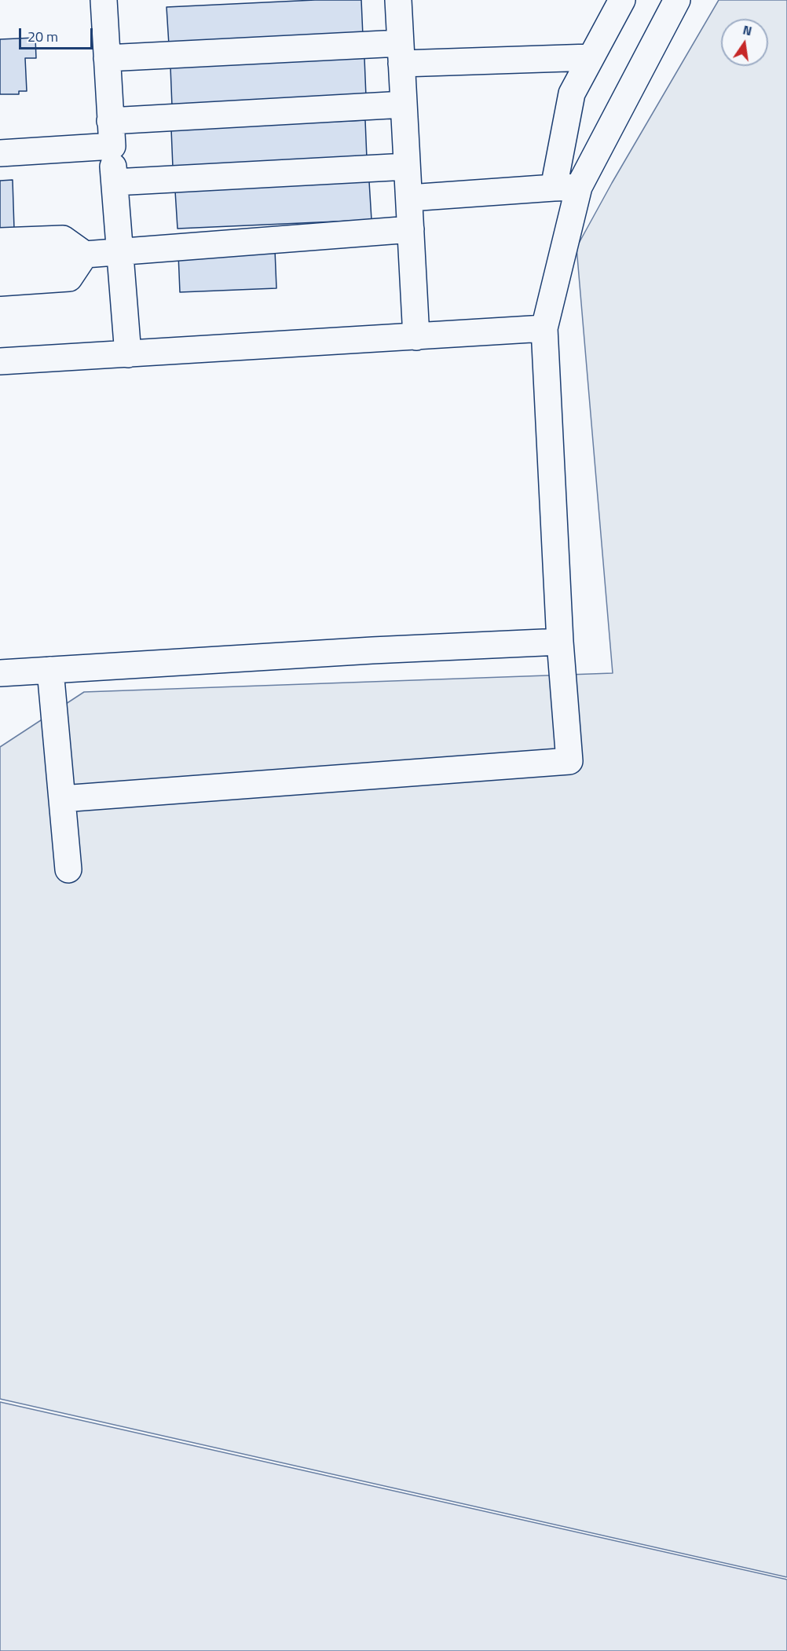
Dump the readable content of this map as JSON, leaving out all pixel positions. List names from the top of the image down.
{
  "scale_bar": "20 m",
  "north": "top"
}
